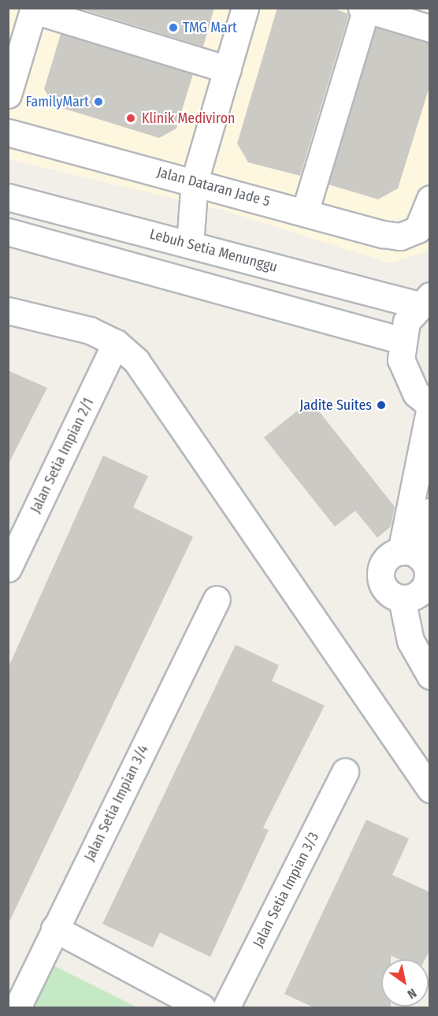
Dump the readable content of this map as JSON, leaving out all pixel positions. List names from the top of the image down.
{
  "streets": {
    "street": [
      "Jalan Dataran Jade 5",
      "Lebuh Setia Menunggu",
      "Jalan Setia Impian 2/1",
      "Jalan Setia Impian 3/4",
      "Jalan Setia Impian 3/3"
    ]
  },
  "places": [
    "TMG Mart",
    "FamilyMart",
    "Klinik Mediviron",
    "Jadite Suites"
  ],
  "north": "bottom right"
}
